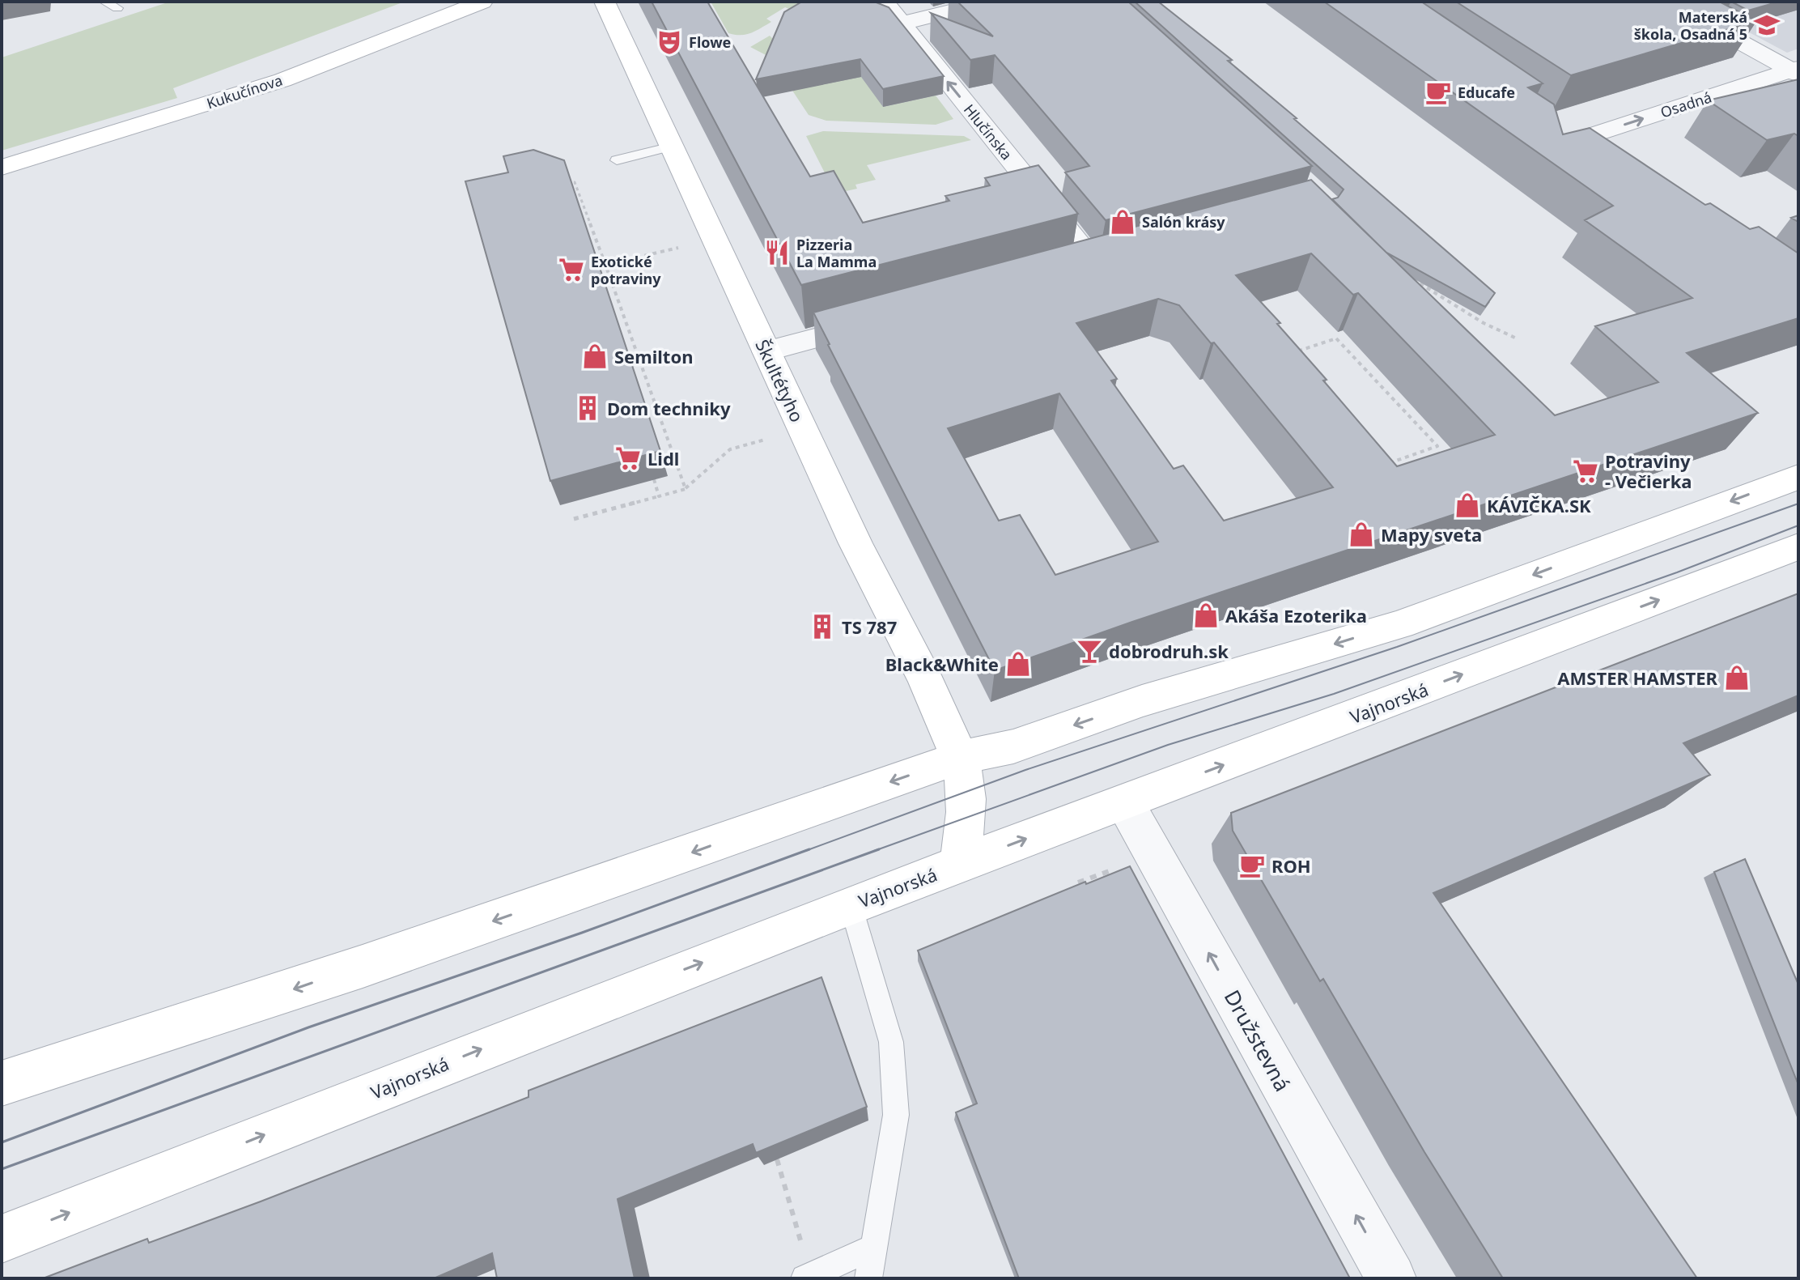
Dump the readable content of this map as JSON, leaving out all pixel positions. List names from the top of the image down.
{
  "streets": {
    "main road": ["Kukučínova", "Škultétyho", "Vajnorská"],
    "street": ["Osadná", "Hlučínska", "Družstevná"]
  },
  "crossings": [
    ["Škultétyho", "Vajnorská"],
    ["Vajnorská", "Družstevná"]
  ],
  "one_way": ["Hlučínska", "Družstevná"],
  "places": {
    "school or university": ["Materská škola, Osadná 5"],
    "theatre": ["Flowe"],
    "cafe": ["Educafe", "ROH"],
    "shop": [
      "Salón krásy",
      "Semilton",
      "KÁVIČKA.SK",
      "Mapy sveta",
      "Akáša Ezoterika",
      "Black&White",
      "AMSTER HAMSTER"
    ],
    "restaurant": ["Pizzeria La Mamma"],
    "supermarket": ["Exotické potraviny", "Lidl", "Potraviny - Večierka"],
    "building": ["Dom techniky", "TS 787"],
    "bar": ["dobrodruh.sk"]
  }
}
